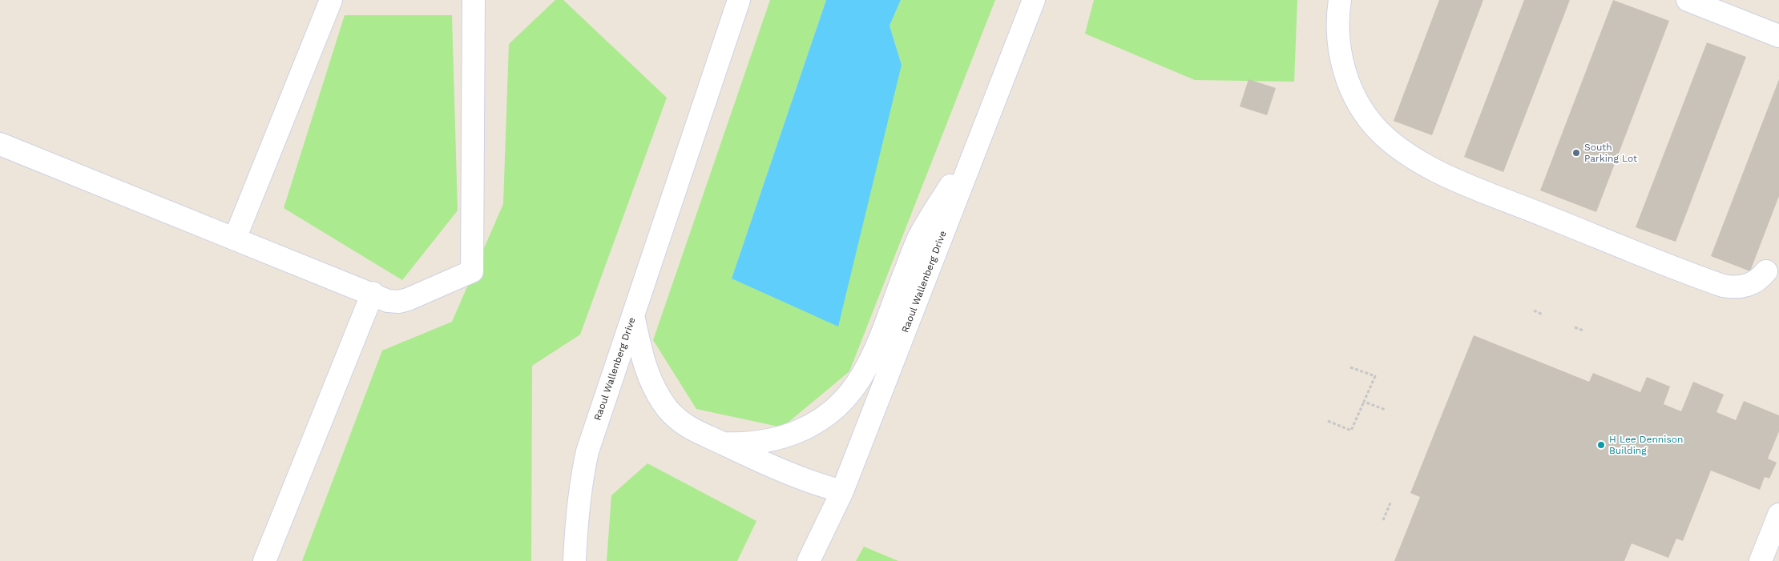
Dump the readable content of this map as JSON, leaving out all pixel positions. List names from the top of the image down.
{
  "streets": {
    "street": ["Raoul Wallenberg Drive"]
  },
  "places": ["South Parking Lot", "H Lee Dennison Building"]
}
